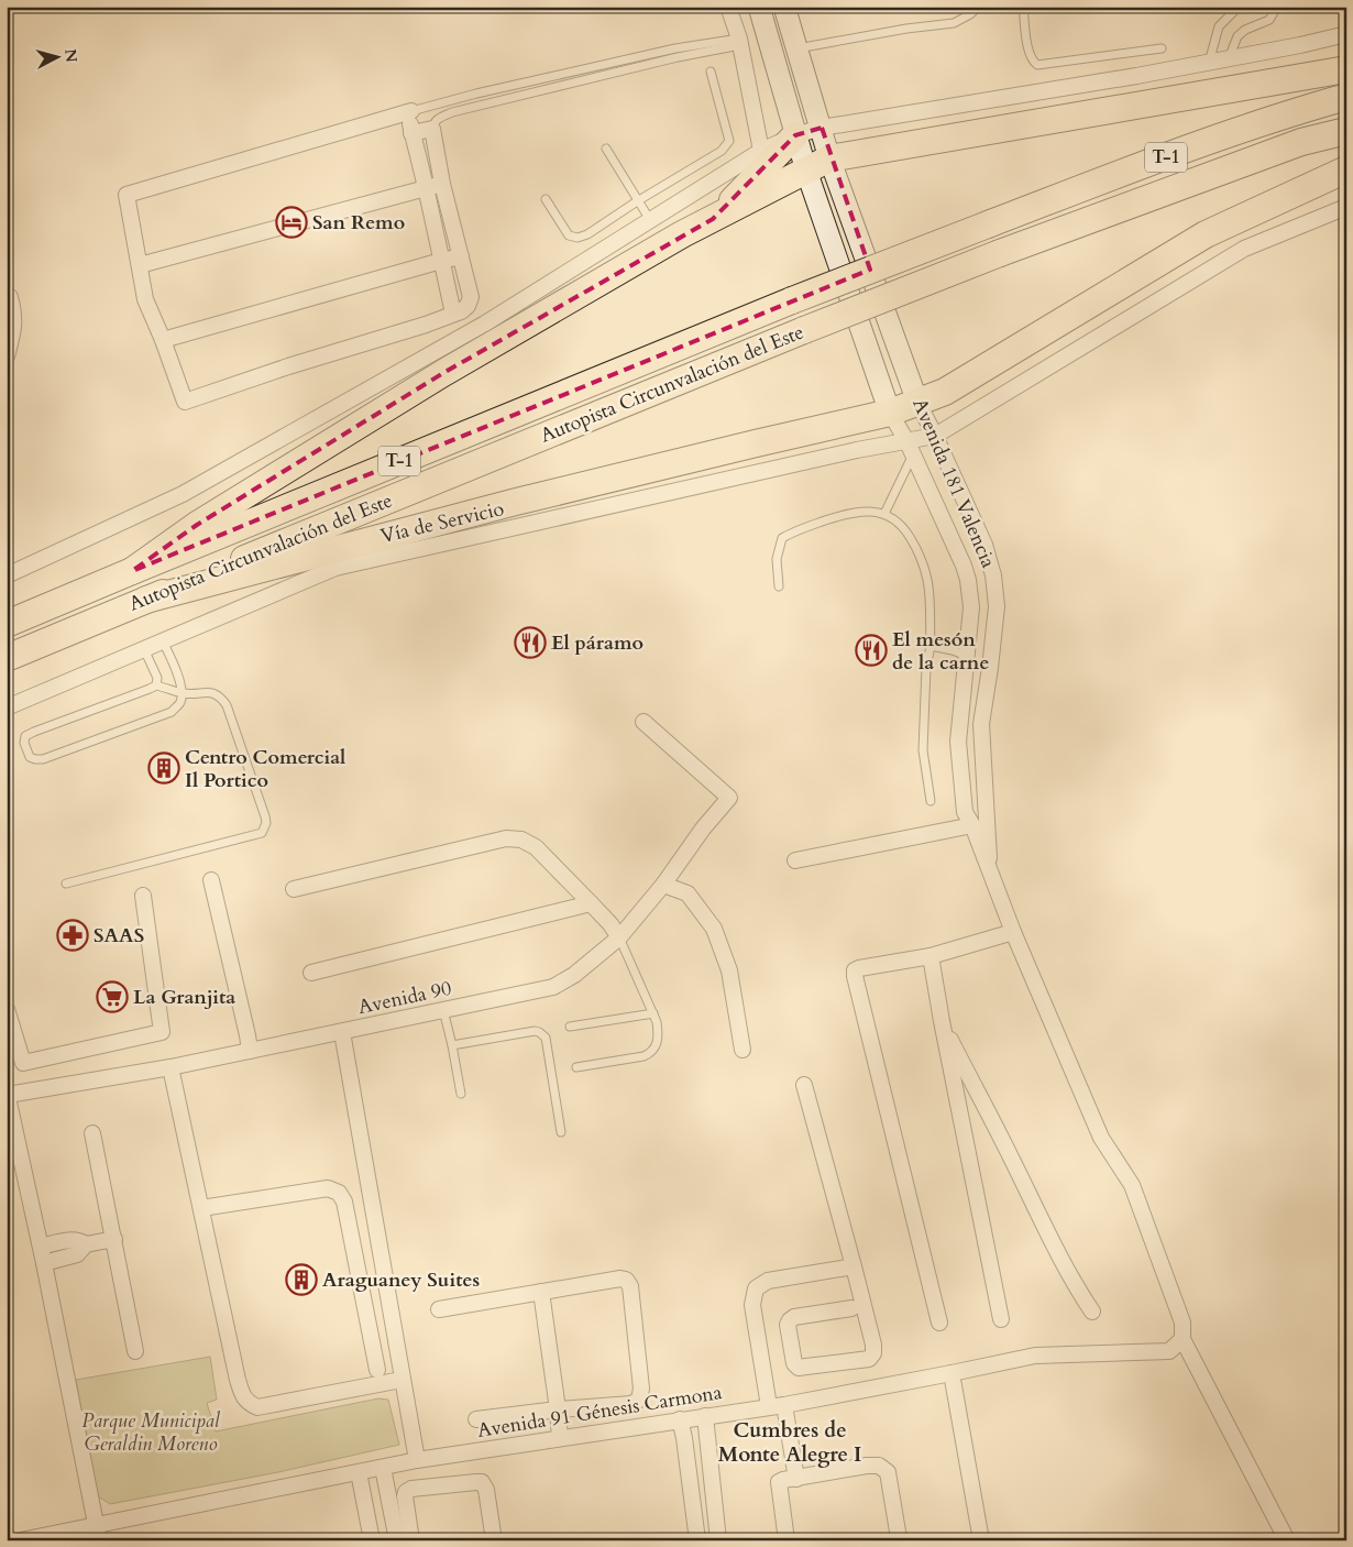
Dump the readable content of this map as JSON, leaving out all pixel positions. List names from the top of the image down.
{
  "streets": {
    "highway": ["T-1", "Autopista Circunvalación del Este"],
    "street": [
      "Avenida 181 Valencia",
      "Vía de Servicio",
      "Avenida 90",
      "Avenida 91 Génesis Carmona"
    ]
  },
  "crossings": [
    ["Avenida 181 Valencia", "Vía de Servicio"]
  ],
  "districts": ["Cumbres de Monte Alegre I"],
  "parks": ["Parque Municipal Geraldin Moreno"],
  "places": {
    "hotel": ["San Remo"],
    "restaurant": ["El páramo", "El mesón de la carne"],
    "building": ["Centro Comercial Il Portico", "Araguaney Suites"],
    "pharmacy": ["SAAS"],
    "supermarket": ["La Granjita"]
  },
  "north": "right"
}
